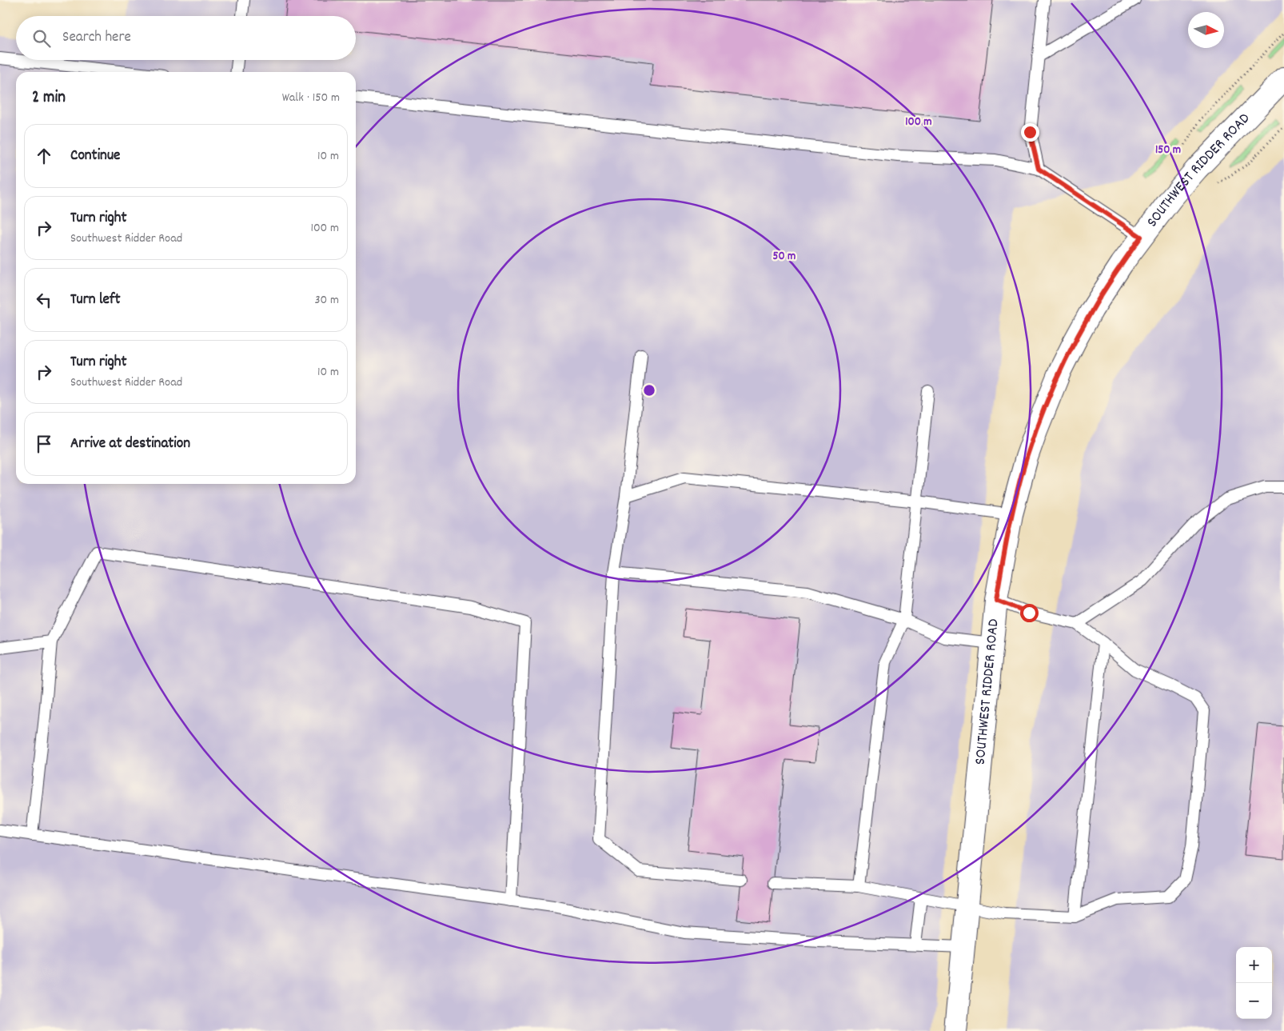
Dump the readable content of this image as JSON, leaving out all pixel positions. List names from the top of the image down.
{
  "streets": {
    "street": ["SOUTHWEST RIDDER ROAD"]
  },
  "north": "right",
  "page": {
    "search": "Search here",
    "heading": ["2 min", "Walk · 150 m"],
    "list": [
      ["Continue", "10 m"],
      ["Turn right", "Southwest Ridder Road", "100 m"],
      ["Turn left", "30 m"],
      ["Turn right", "Southwest Ridder Road", "10 m"],
      "Arrive at destination"
    ],
    "map_buttons": ["+", "−"]
  },
  "rings": ["100 m", "150 m", "50 m"]
}
